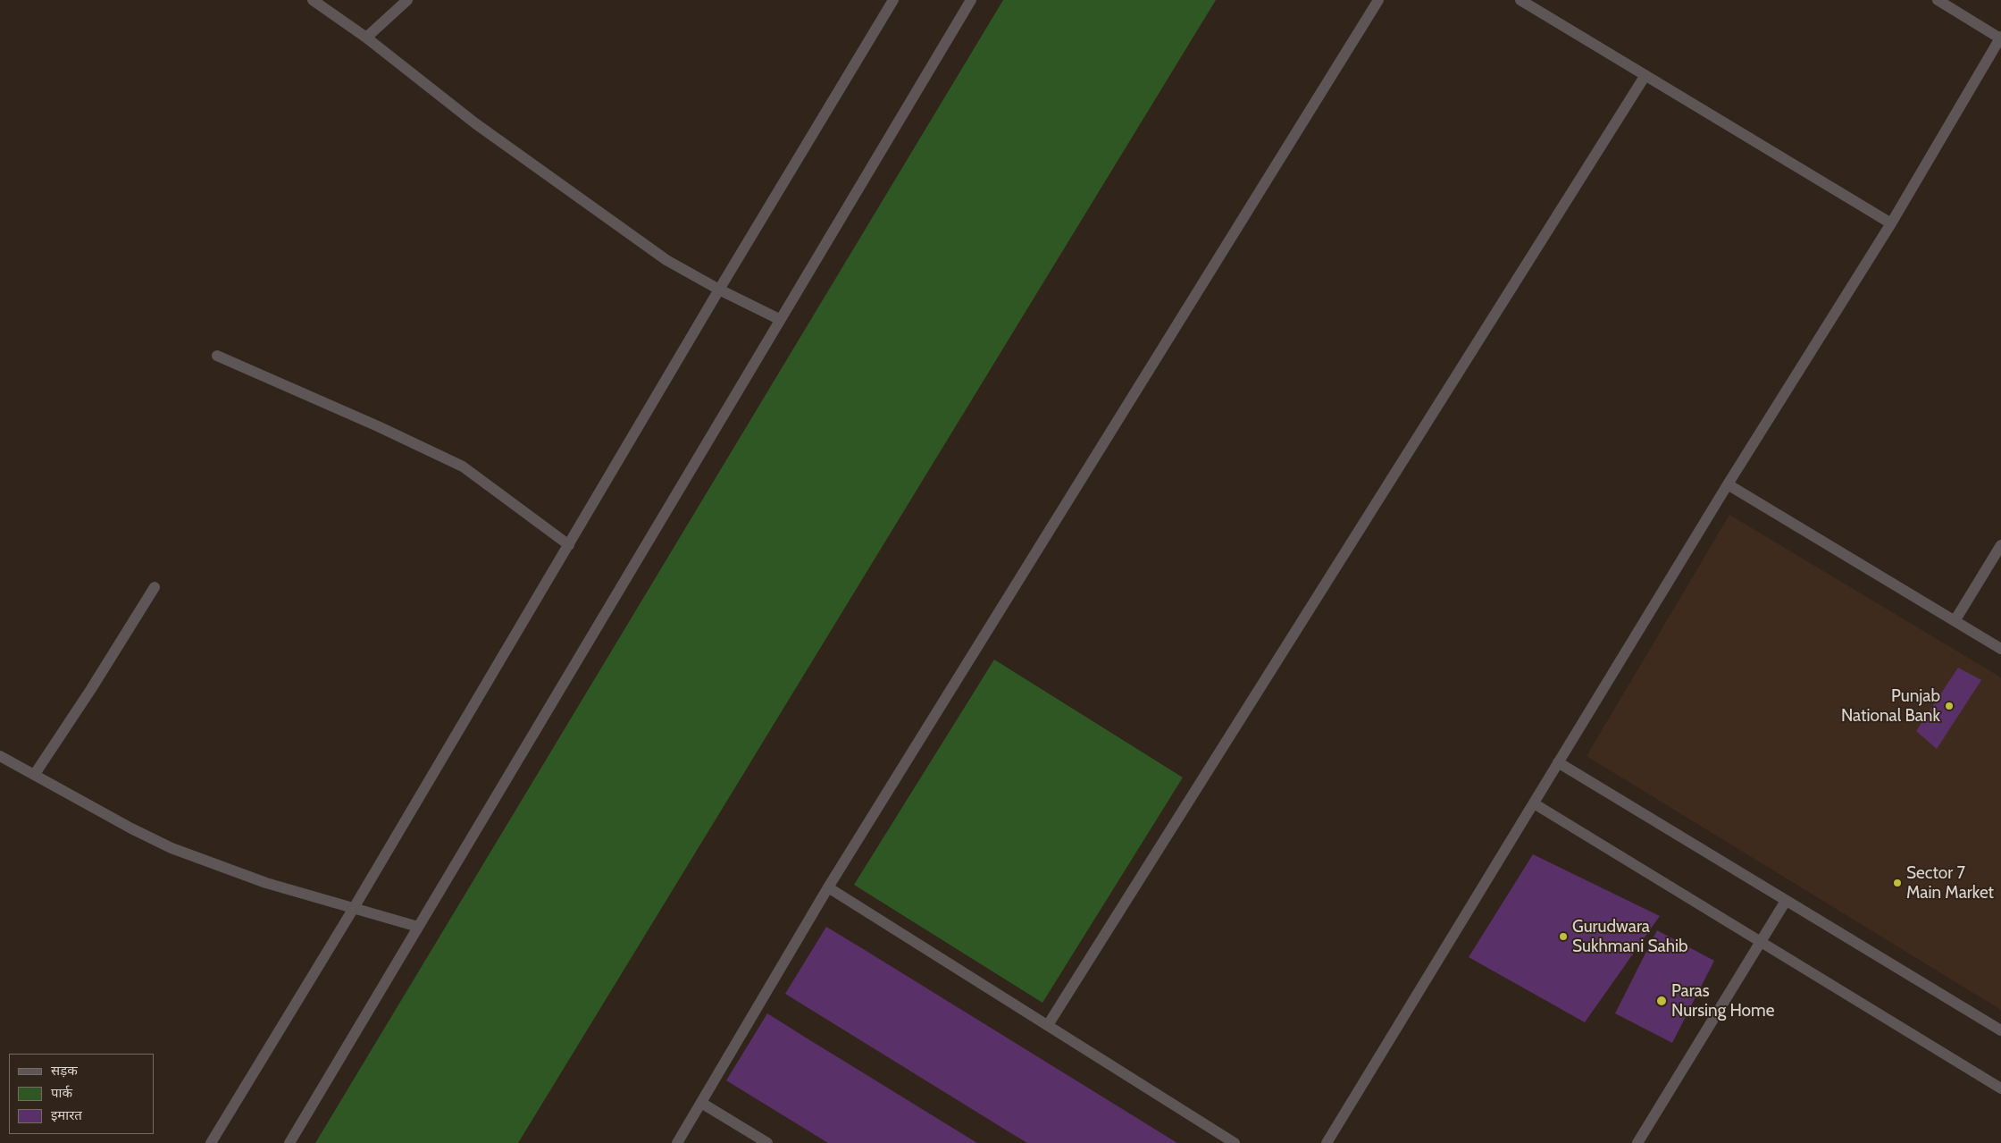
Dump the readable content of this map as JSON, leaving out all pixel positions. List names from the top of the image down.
{
  "places": [
    "Punjab National Bank",
    "Sector 7 Main Market",
    "Gurudwara Sukhmani Sahib",
    "Paras Nursing Home"
  ],
  "legend": ["सड़क", "पार्क", "इमारत"]
}
